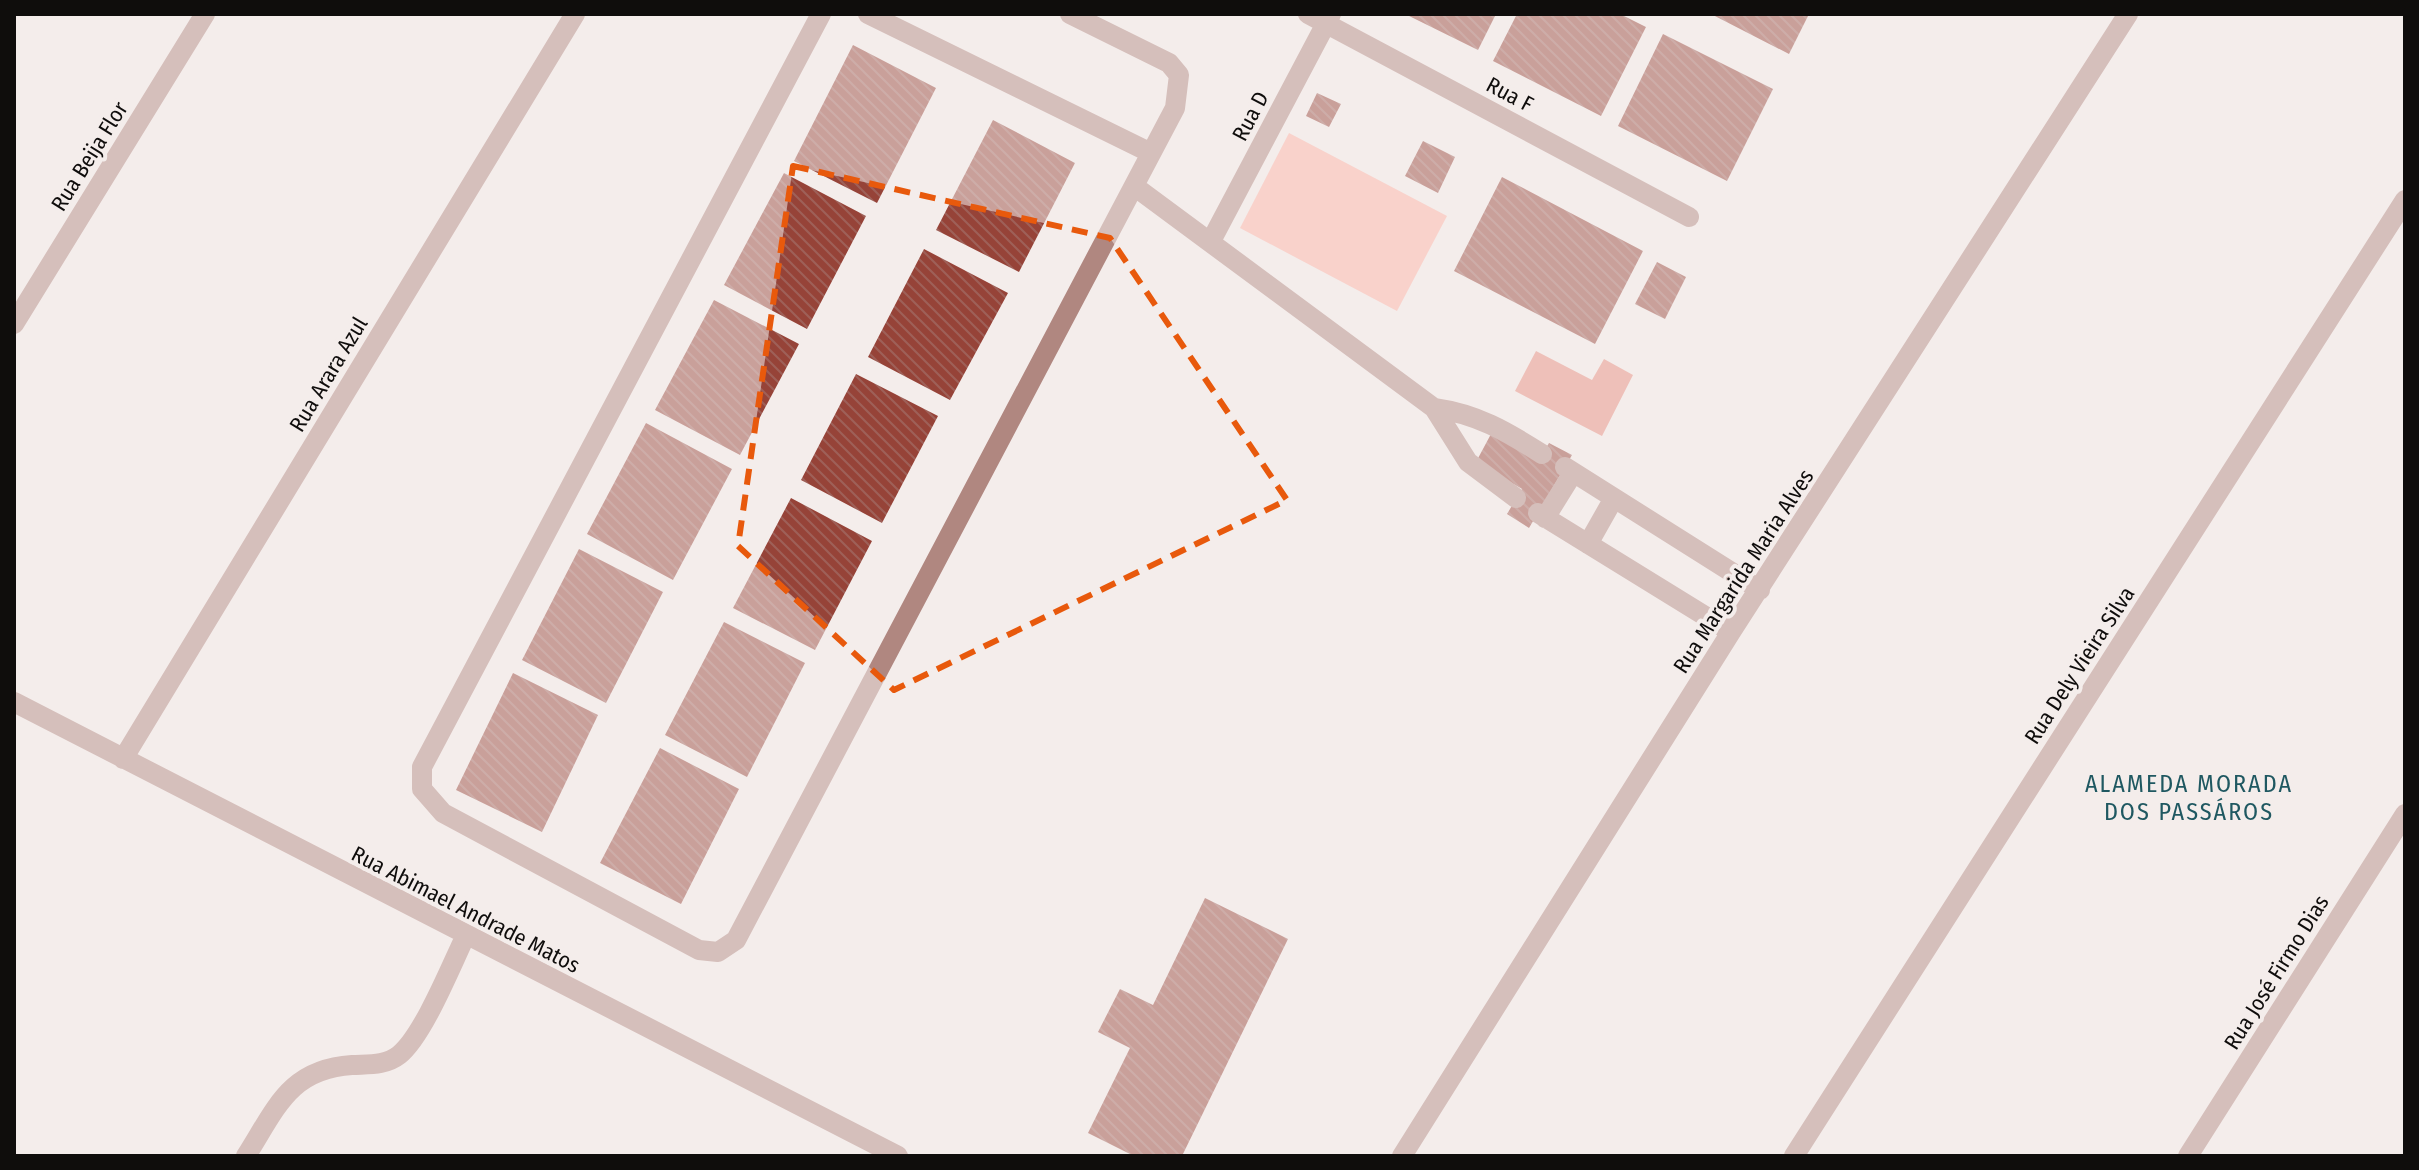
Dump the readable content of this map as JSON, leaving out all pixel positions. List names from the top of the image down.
{
  "streets": {
    "street": [
      "Rua F",
      "Rua D",
      "Rua Beija Flor",
      "Rua Arara Azul",
      "Rua Margarida Maria Alves",
      "Rua Dely Vieira Silva",
      "Rua Abimael Andrade Matos",
      "Rua José Firmo Dias"
    ]
  },
  "crossings": [
    ["Rua F", "Rua D"],
    ["Rua Arara Azul", "Rua Abimael Andrade Matos"]
  ],
  "districts": ["ALAMEDA MORADA DOS PASSÁROS"]
}
